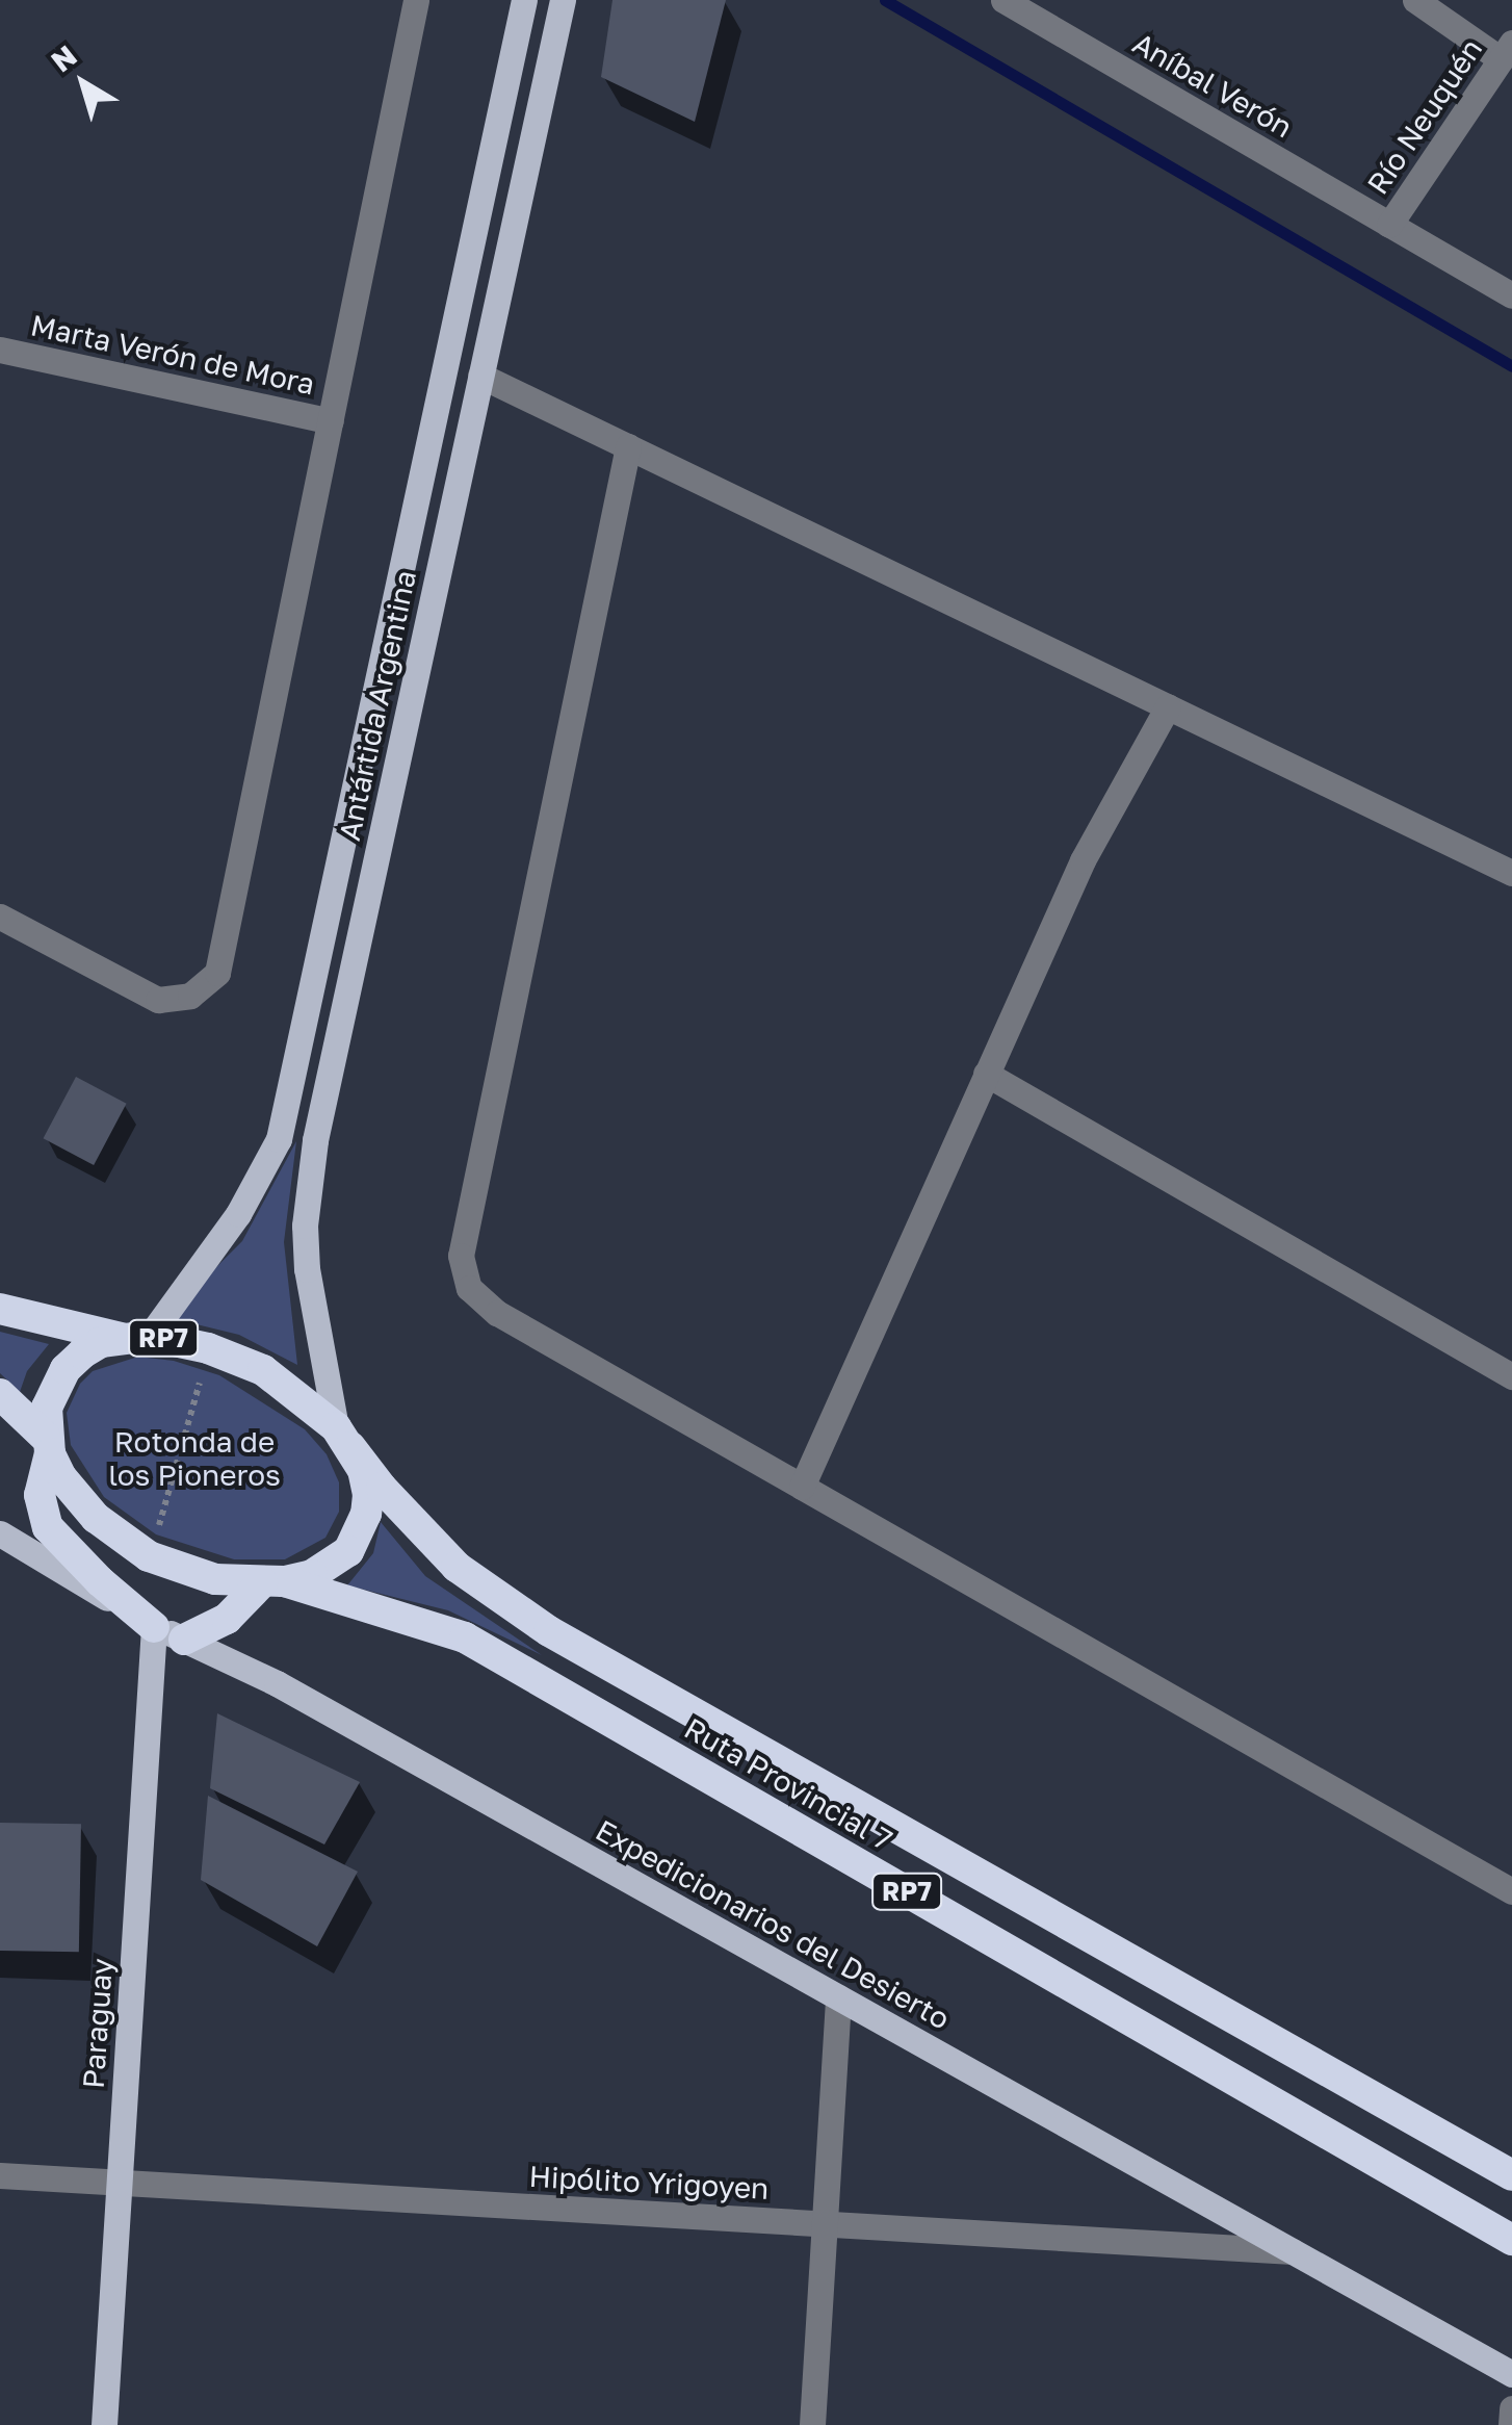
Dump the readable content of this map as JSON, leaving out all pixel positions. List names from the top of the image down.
{
  "streets": {
    "highway": ["RP7", "Ruta Provincial 7"],
    "main road": ["Antártida Argentina", "Expedicionarios del Desierto", "Paraguay"],
    "street": [
      "Aníbal Verón",
      "Río Neuquén",
      "Marta Verón de Mora",
      "Hipólito Yrigoyen"
    ]
  },
  "crossings": [
    ["Aníbal Verón", "Río Neuquén"],
    ["Antártida Argentina", "RP7"],
    ["Antártida Argentina", "Ruta Provincial 7"],
    ["RP7", "Ruta Provincial 7"],
    ["Expedicionarios del Desierto", "Paraguay"],
    ["Expedicionarios del Desierto", "Hipólito Yrigoyen"],
    ["Paraguay", "Hipólito Yrigoyen"]
  ],
  "parks": ["Rotonda de los Pioneros"],
  "north": "top left"
}
